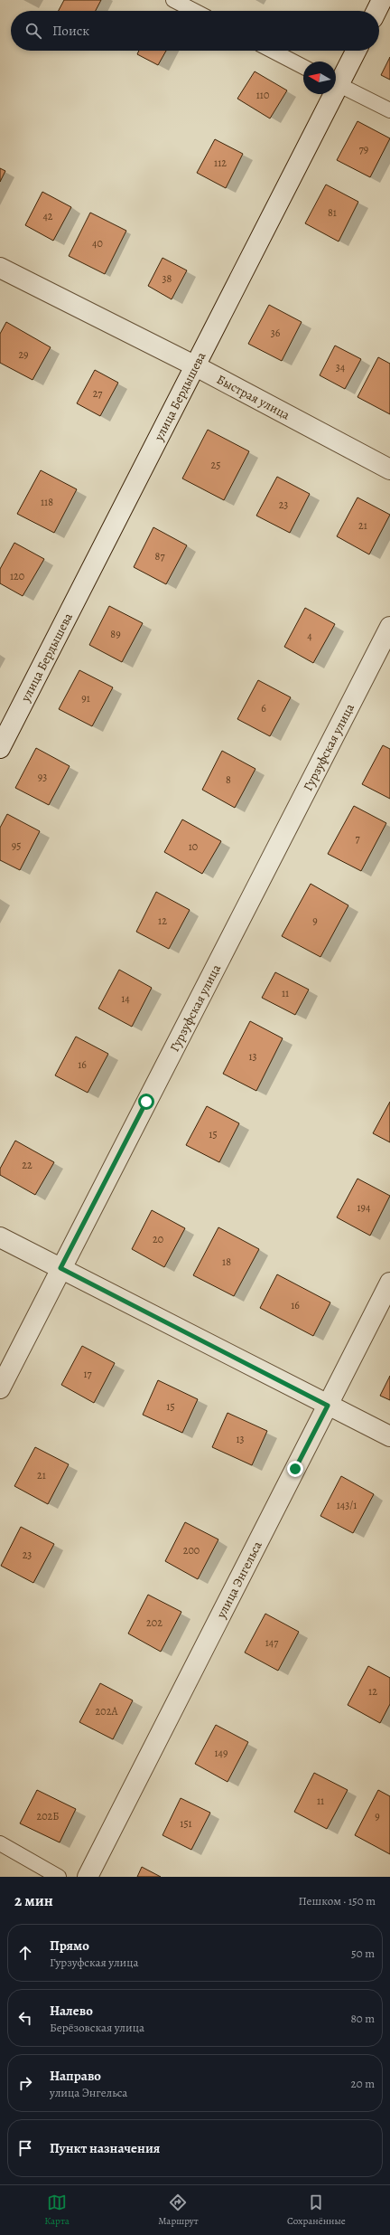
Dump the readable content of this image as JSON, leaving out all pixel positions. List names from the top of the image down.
{
  "streets": {
    "street": [
      "улица Бердышева",
      "Быстрая улица",
      "Гурзуфская улица",
      "улица Энгельса"
    ]
  },
  "crossings": [
    ["улица Бердышева", "Быстрая улица"]
  ],
  "house_numbers": [
    "110",
    "79",
    "112",
    "81",
    "42",
    "40",
    "38",
    "36",
    "29",
    "34",
    "27",
    "25",
    "118",
    "23",
    "21",
    "87",
    "120",
    "89",
    "4",
    "91",
    "6",
    "93",
    "8",
    "7",
    "95",
    "10",
    "12",
    "9",
    "11",
    "14",
    "13",
    "16",
    "15",
    "22",
    "194",
    "20",
    "18",
    "16",
    "17",
    "15",
    "13",
    "21",
    "143/1",
    "200",
    "23",
    "202",
    "147",
    "12",
    "202А",
    "149",
    "11",
    "202Б",
    "9",
    "151"
  ],
  "north": "left",
  "page": {
    "search": "Поиск",
    "heading": ["2 мин", "Пешком · 150 m"],
    "list": [
      ["Прямо", "Гурзуфская улица", "50 m"],
      ["Налево", "Берёзовская улица", "80 m"],
      ["Направо", "улица Энгельса", "20 m"],
      "Пункт назначения"
    ],
    "nav": ["Карта", "Маршрут", "Сохранённые"]
  }
}
